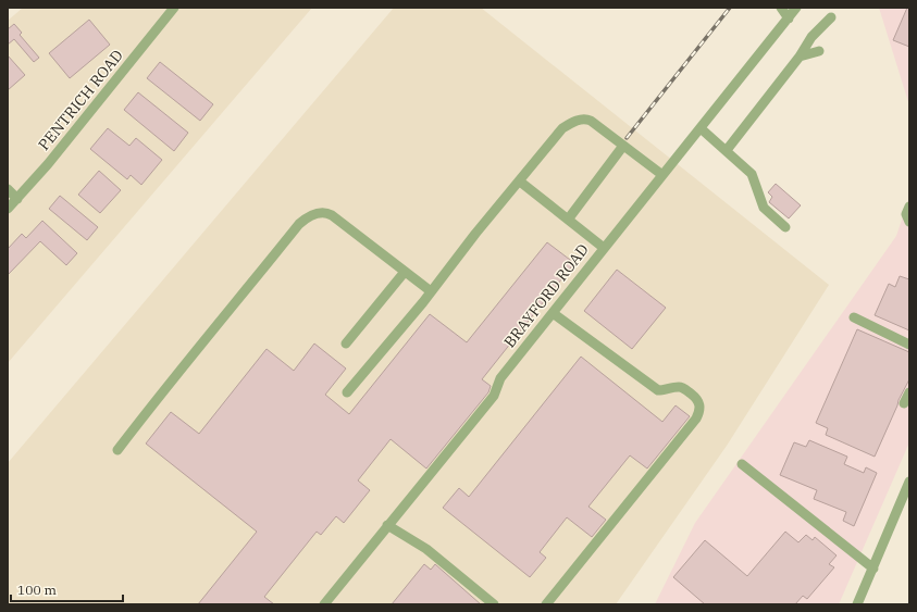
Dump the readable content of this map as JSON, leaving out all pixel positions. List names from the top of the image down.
{
  "streets": {
    "lane": ["PENTRICH ROAD", "BRAYFORD ROAD"]
  },
  "scale_bar": "100 m"
}
